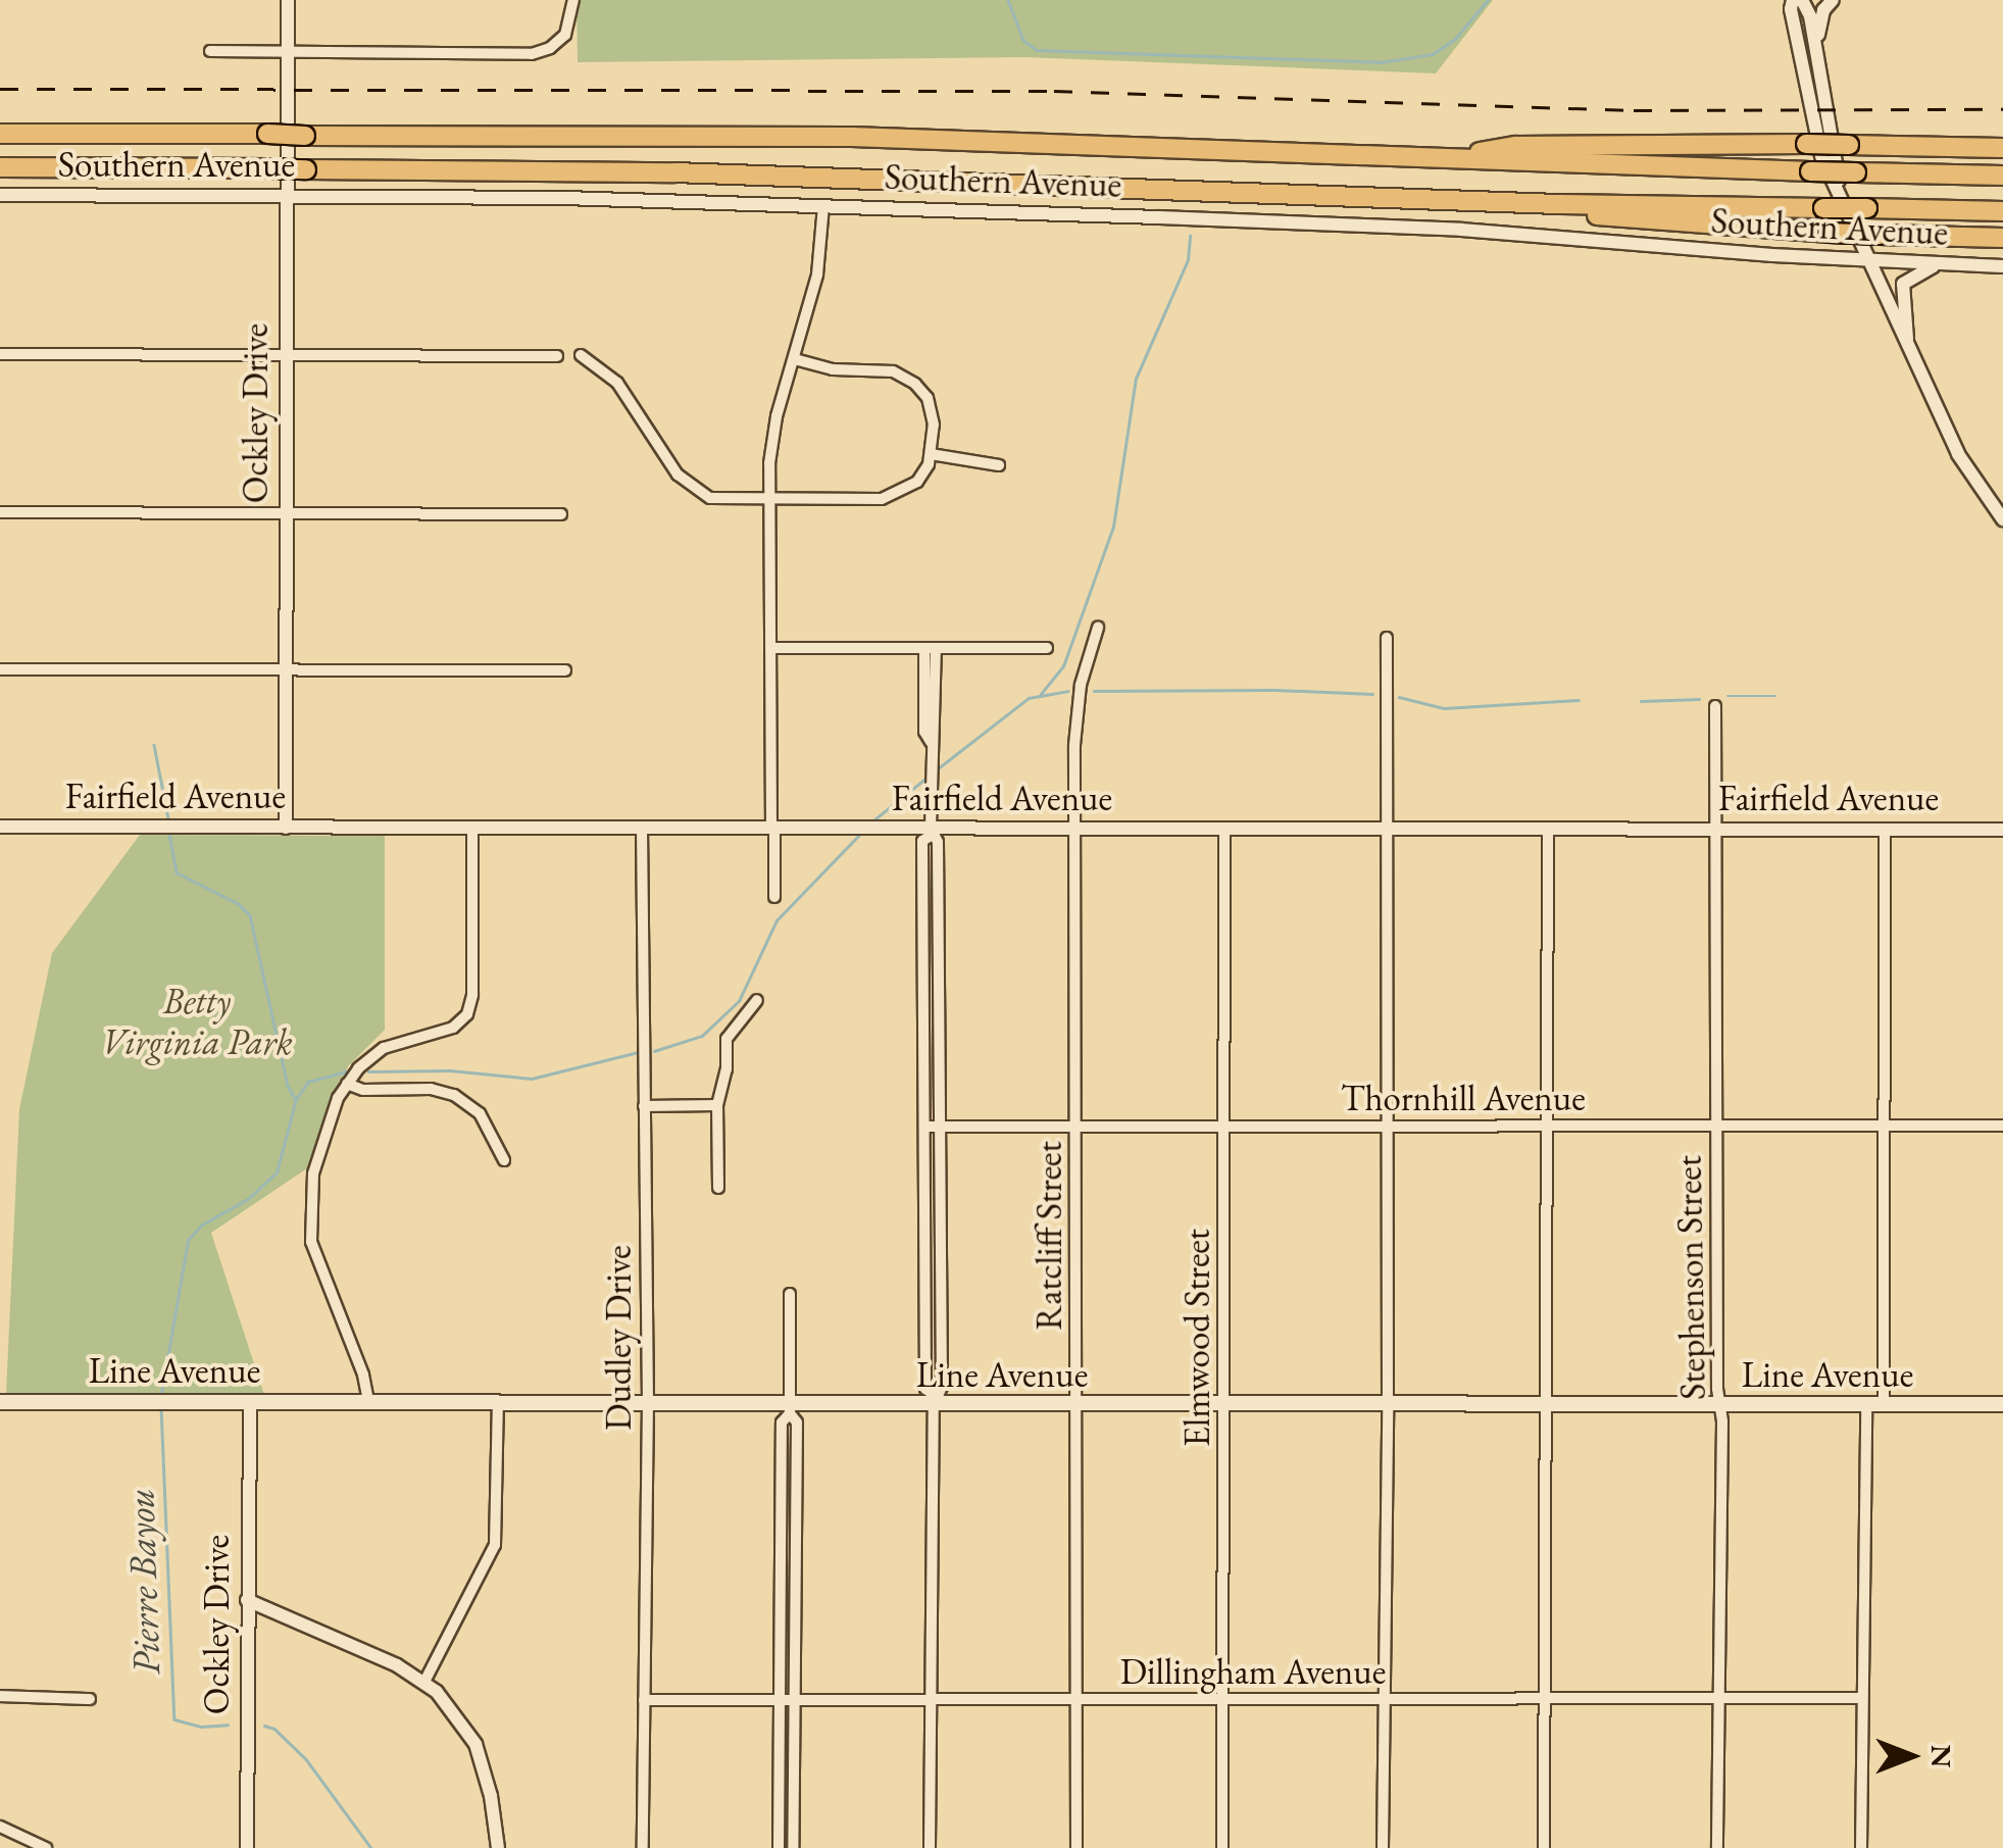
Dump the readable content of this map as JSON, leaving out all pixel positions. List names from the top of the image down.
{
  "streets": {
    "main road": ["Line Avenue"],
    "street": [
      "Southern Avenue",
      "Ockley Drive",
      "Fairfield Avenue",
      "Thornhill Avenue",
      "Ratcliff Street",
      "Stephenson Street",
      "Dudley Drive",
      "Elmwood Street",
      "Dillingham Avenue"
    ]
  },
  "crossings": [
    ["Southern Avenue", "Ockley Drive"],
    ["Ockley Drive", "Fairfield Avenue"],
    ["Ockley Drive", "Line Avenue"],
    ["Fairfield Avenue", "Ratcliff Street"],
    ["Fairfield Avenue", "Stephenson Street"],
    ["Fairfield Avenue", "Dudley Drive"],
    ["Fairfield Avenue", "Elmwood Street"],
    ["Thornhill Avenue", "Ratcliff Street"],
    ["Thornhill Avenue", "Stephenson Street"],
    ["Thornhill Avenue", "Elmwood Street"],
    ["Ratcliff Street", "Line Avenue"],
    ["Ratcliff Street", "Dillingham Avenue"],
    ["Stephenson Street", "Line Avenue"],
    ["Stephenson Street", "Dillingham Avenue"],
    ["Dudley Drive", "Line Avenue"],
    ["Dudley Drive", "Dillingham Avenue"],
    ["Elmwood Street", "Line Avenue"],
    ["Elmwood Street", "Dillingham Avenue"]
  ],
  "water": ["Pierre Bayou"],
  "parks": ["Betty Virginia Park"],
  "north": "right"
}
